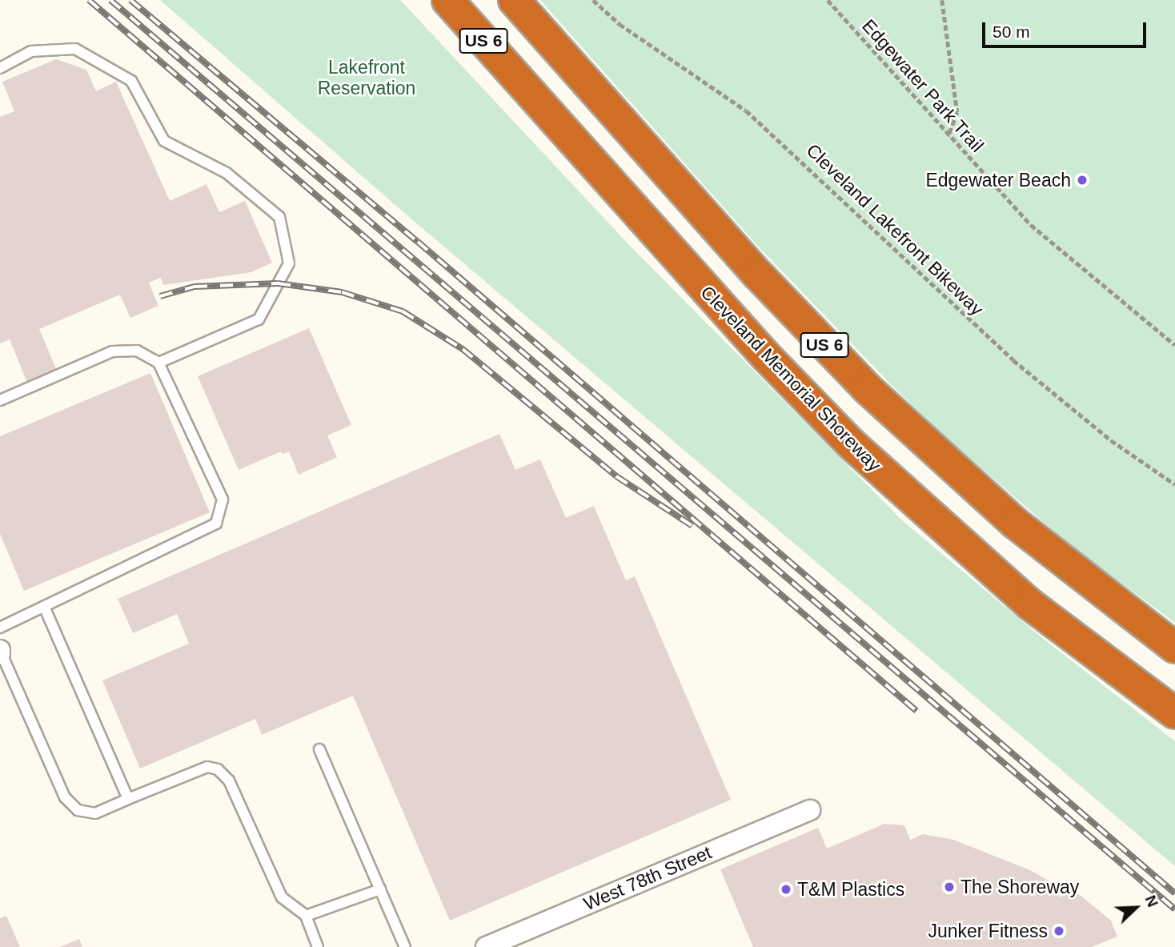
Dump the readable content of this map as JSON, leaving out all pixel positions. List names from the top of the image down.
{
  "streets": {
    "highway": ["US 6", "Cleveland Memorial Shoreway"],
    "street": ["West 78th Street"],
    "path": ["Edgewater Park Trail", "Cleveland Lakefront Bikeway"]
  },
  "parks": ["Lakefront Reservation"],
  "places": [
    "Edgewater Beach",
    "The Shoreway",
    "T&M Plastics",
    "Junker Fitness"
  ],
  "scale_bar": "50 m",
  "north": "top right"
}
